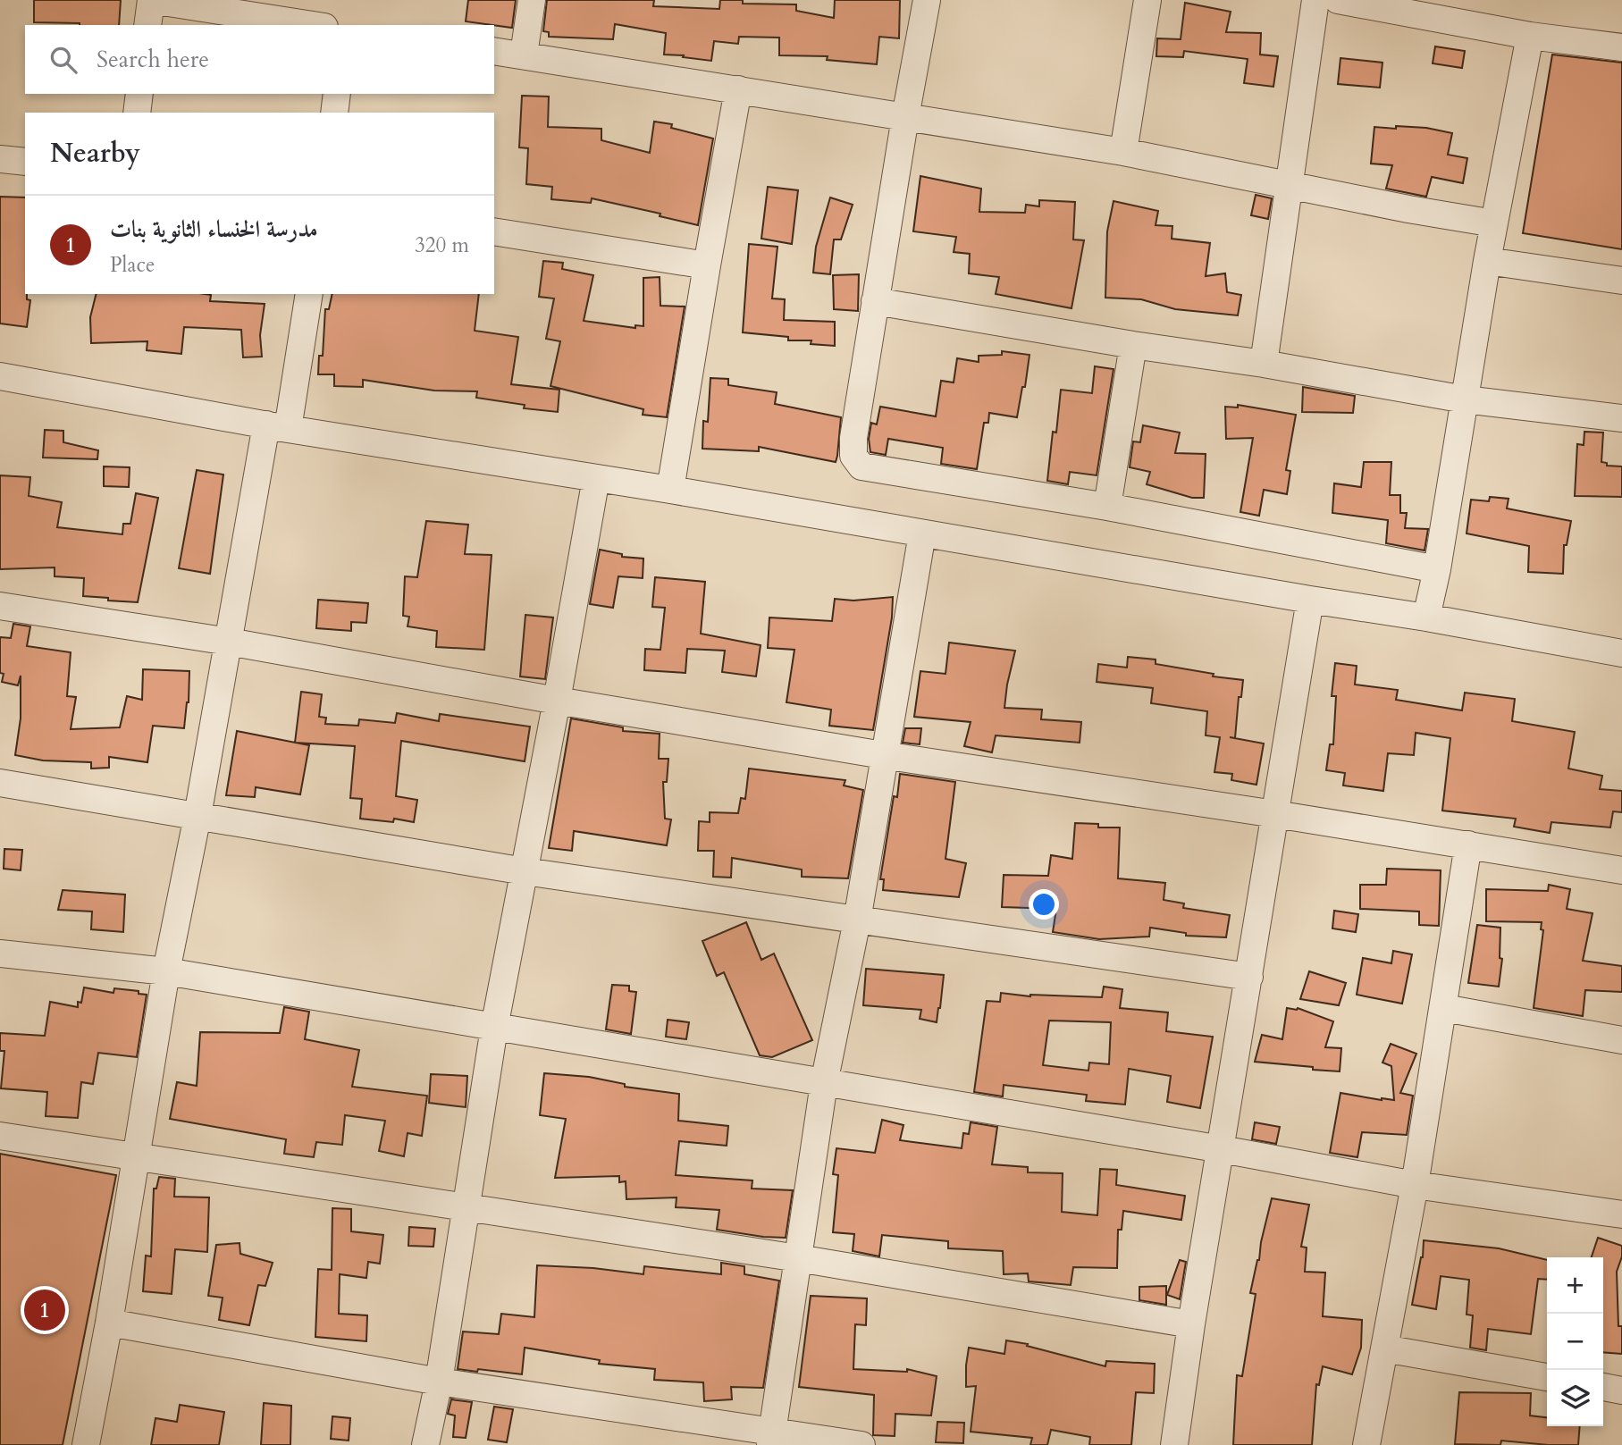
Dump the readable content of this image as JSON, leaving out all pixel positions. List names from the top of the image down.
{
  "page": {
    "search": "Search here",
    "heading": "Nearby",
    "list": [
      {
        "mark": "1",
        "name": "مدرسة الخنساء الثانوية بنات",
        "note": "Place",
        "value": "320 m"
      }
    ],
    "map_buttons": ["+", "−"],
    "pins": "1"
  }
}
